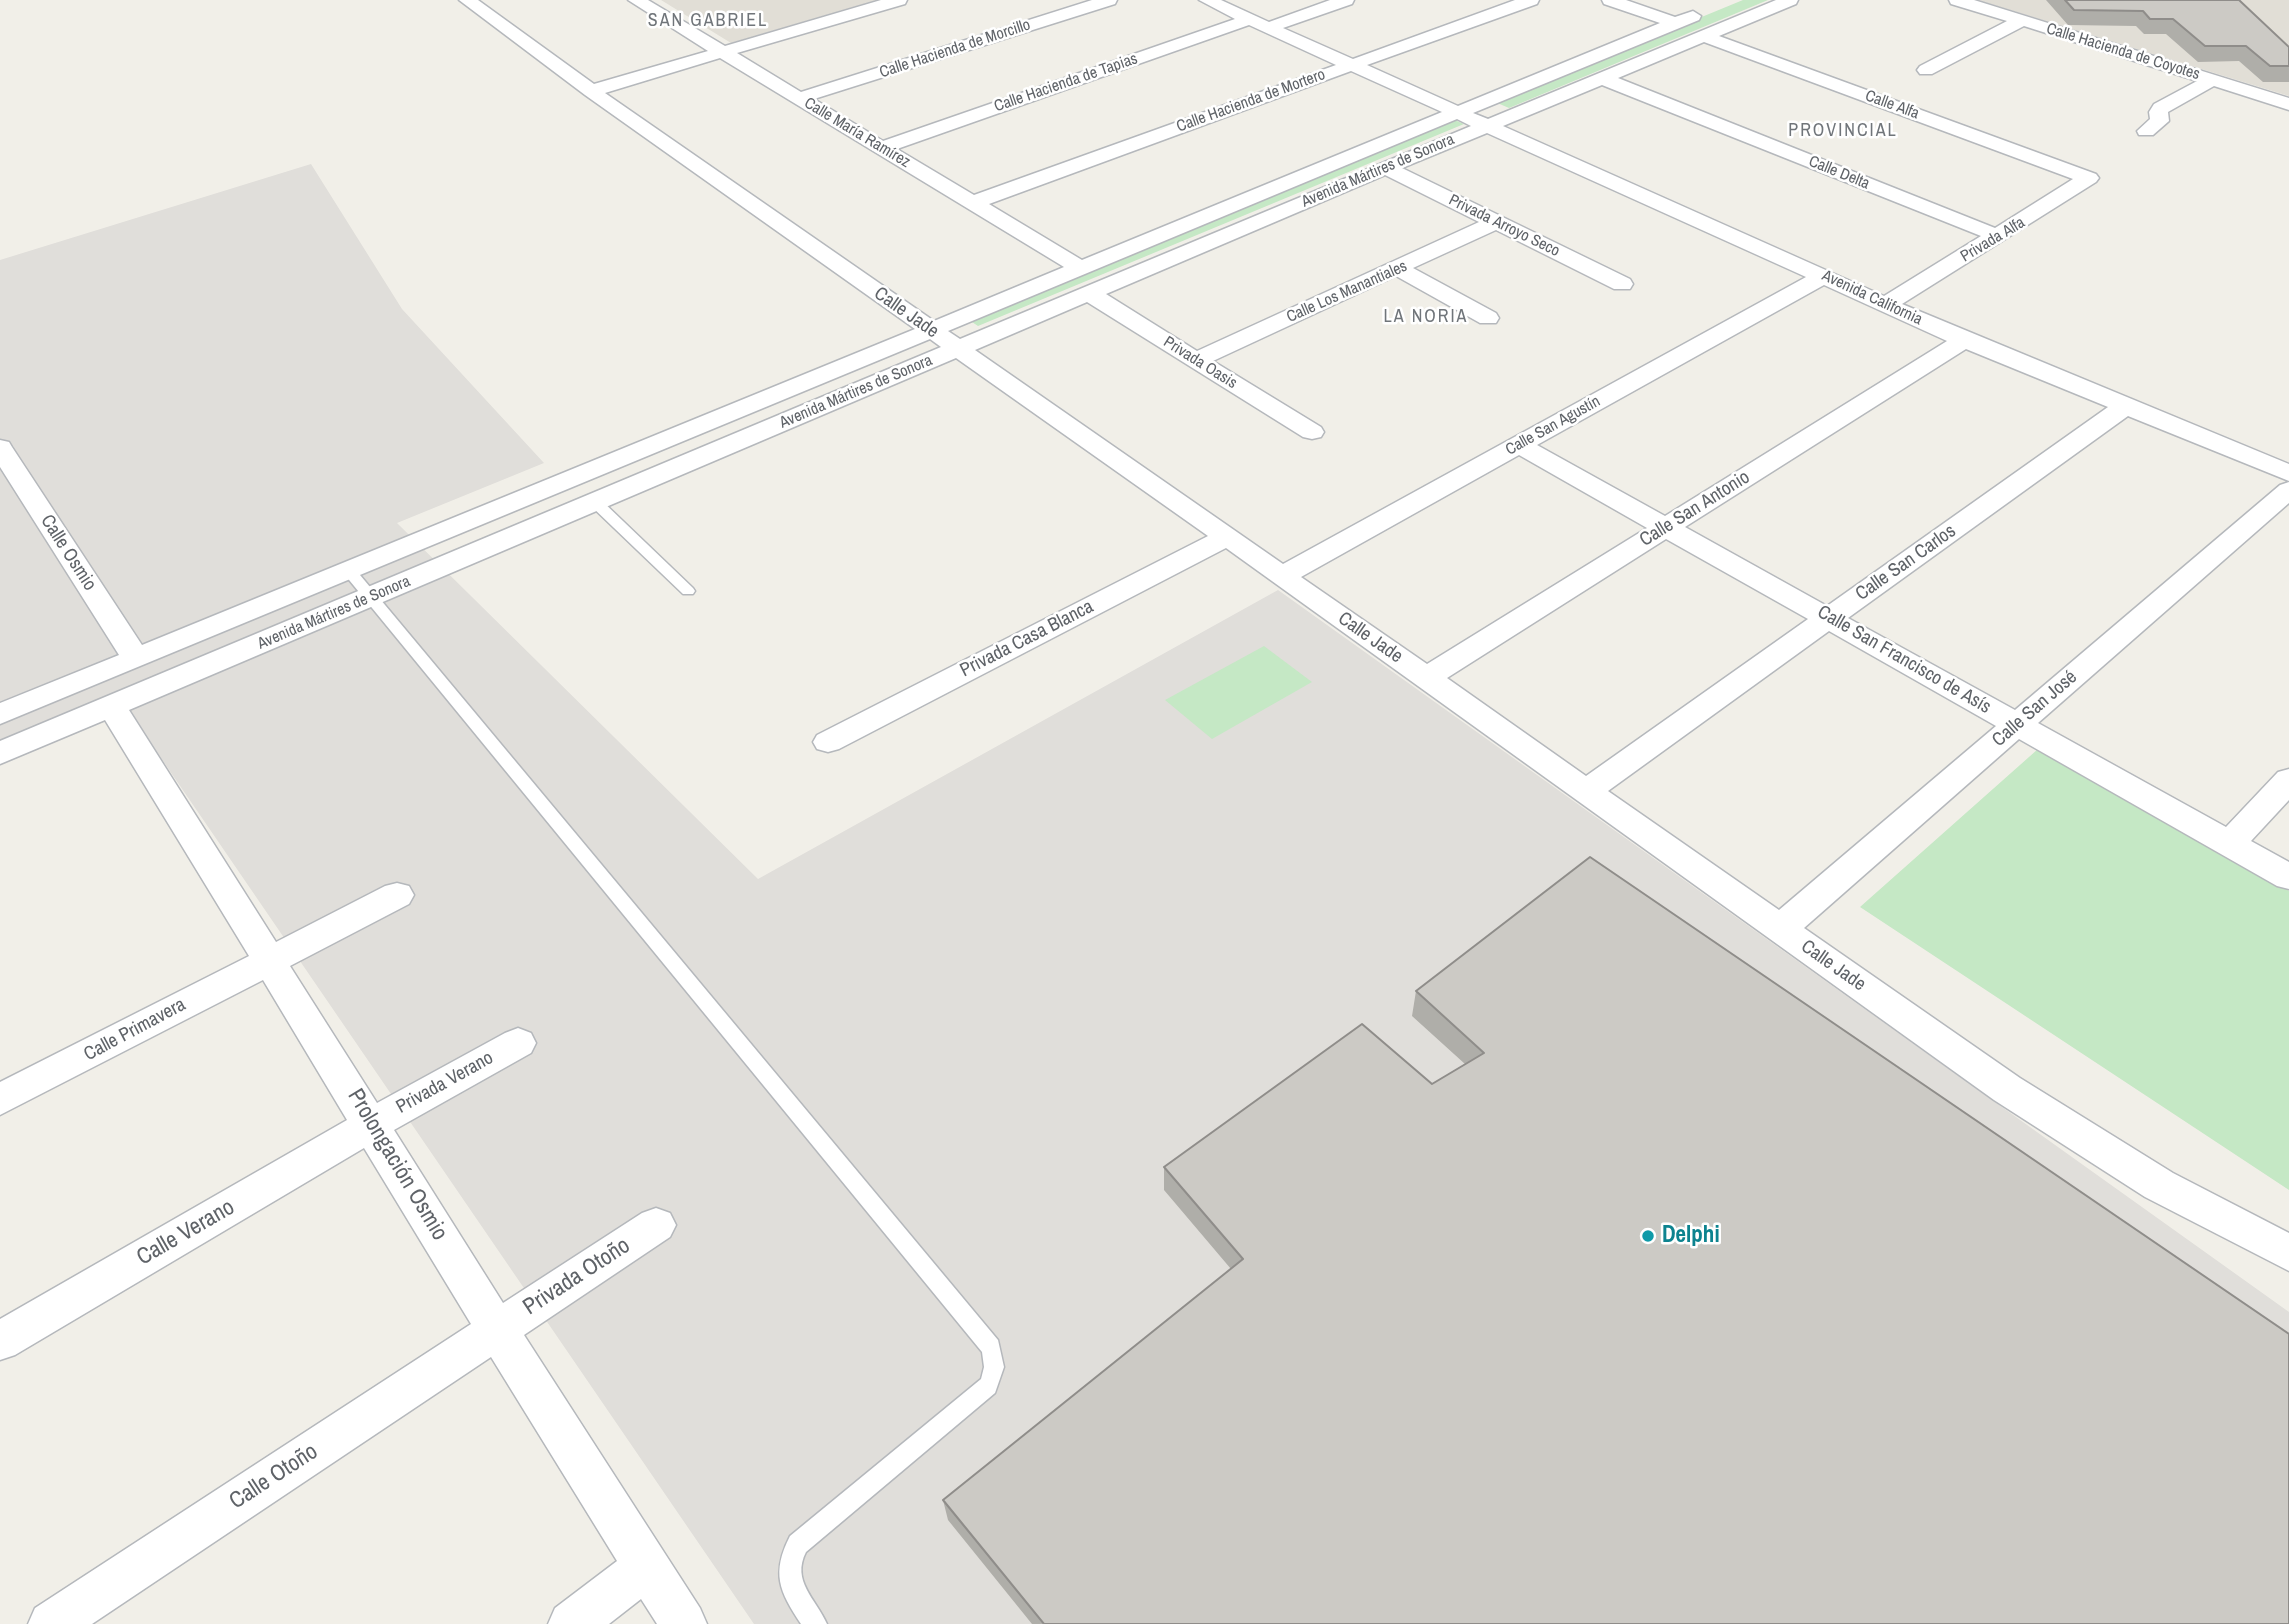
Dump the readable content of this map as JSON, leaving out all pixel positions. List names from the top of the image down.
{
  "streets": {
    "street": [
      "Calle Hacienda de Morcillo",
      "Calle Hacienda de Coyotes",
      "Calle Hacienda de Tapias",
      "Calle Hacienda de Mortero",
      "Calle Alfa",
      "Calle María Ramírez",
      "Avenida Mártires de Sonora",
      "Calle Delta",
      "Privada Arroyo Seco",
      "Privada Alfa",
      "Calle Los Manantiales",
      "Avenida California",
      "Calle Jade",
      "Privada Oasis",
      "Calle San Agustín",
      "Calle San Antonio",
      "Calle Osmio",
      "Calle San Carlos",
      "Privada Casa Blanca",
      "Calle San Francisco de Asís",
      "Calle San José",
      "Calle Primavera",
      "Privada Verano",
      "Prolongación Osmio",
      "Calle Verano",
      "Privada Otoño",
      "Calle Otoño"
    ]
  },
  "crossings": [
    ["Calle Hacienda de Morcillo", "Calle María Ramírez"],
    ["Calle Hacienda de Tapias", "Calle María Ramírez"],
    ["Calle Hacienda de Tapias", "Avenida California"],
    ["Calle Hacienda de Mortero", "Calle María Ramírez"],
    ["Calle Hacienda de Mortero", "Avenida California"],
    ["Calle Alfa", "Avenida Mártires de Sonora"],
    ["Calle Alfa", "Privada Alfa"],
    ["Calle María Ramírez", "Avenida Mártires de Sonora"],
    ["Avenida Mártires de Sonora", "Calle Delta"],
    ["Avenida Mártires de Sonora", "Privada Arroyo Seco"],
    ["Avenida Mártires de Sonora", "Avenida California"],
    ["Avenida Mártires de Sonora", "Calle Jade"],
    ["Avenida Mártires de Sonora", "Privada Oasis"],
    ["Avenida Mártires de Sonora", "Calle Osmio"],
    ["Avenida Mártires de Sonora", "Prolongación Osmio"],
    ["Calle Delta", "Privada Alfa"],
    ["Privada Arroyo Seco", "Calle Los Manantiales"],
    ["Privada Alfa", "Avenida California"],
    ["Calle Los Manantiales", "Privada Oasis"],
    ["Avenida California", "Calle San Agustín"],
    ["Avenida California", "Calle San Antonio"],
    ["Avenida California", "Calle San Carlos"],
    ["Calle Jade", "Calle San Agustín"],
    ["Calle Jade", "Calle San Antonio"],
    ["Calle Jade", "Calle San Carlos"],
    ["Calle Jade", "Privada Casa Blanca"],
    ["Calle Jade", "Calle San José"],
    ["Calle San Agustín", "Calle San Francisco de Asís"],
    ["Calle San Antonio", "Calle San Francisco de Asís"],
    ["Calle San Carlos", "Calle San Francisco de Asís"],
    ["Calle San Francisco de Asís", "Calle San José"],
    ["Calle Primavera", "Prolongación Osmio"],
    ["Privada Verano", "Prolongación Osmio"],
    ["Privada Verano", "Calle Verano"],
    ["Prolongación Osmio", "Calle Verano"],
    ["Prolongación Osmio", "Privada Otoño"],
    ["Prolongación Osmio", "Calle Otoño"],
    ["Privada Otoño", "Calle Otoño"]
  ],
  "districts": ["SAN GABRIEL", "PROVINCIAL", "LA NORIA"],
  "places": ["Delphi"]
}
